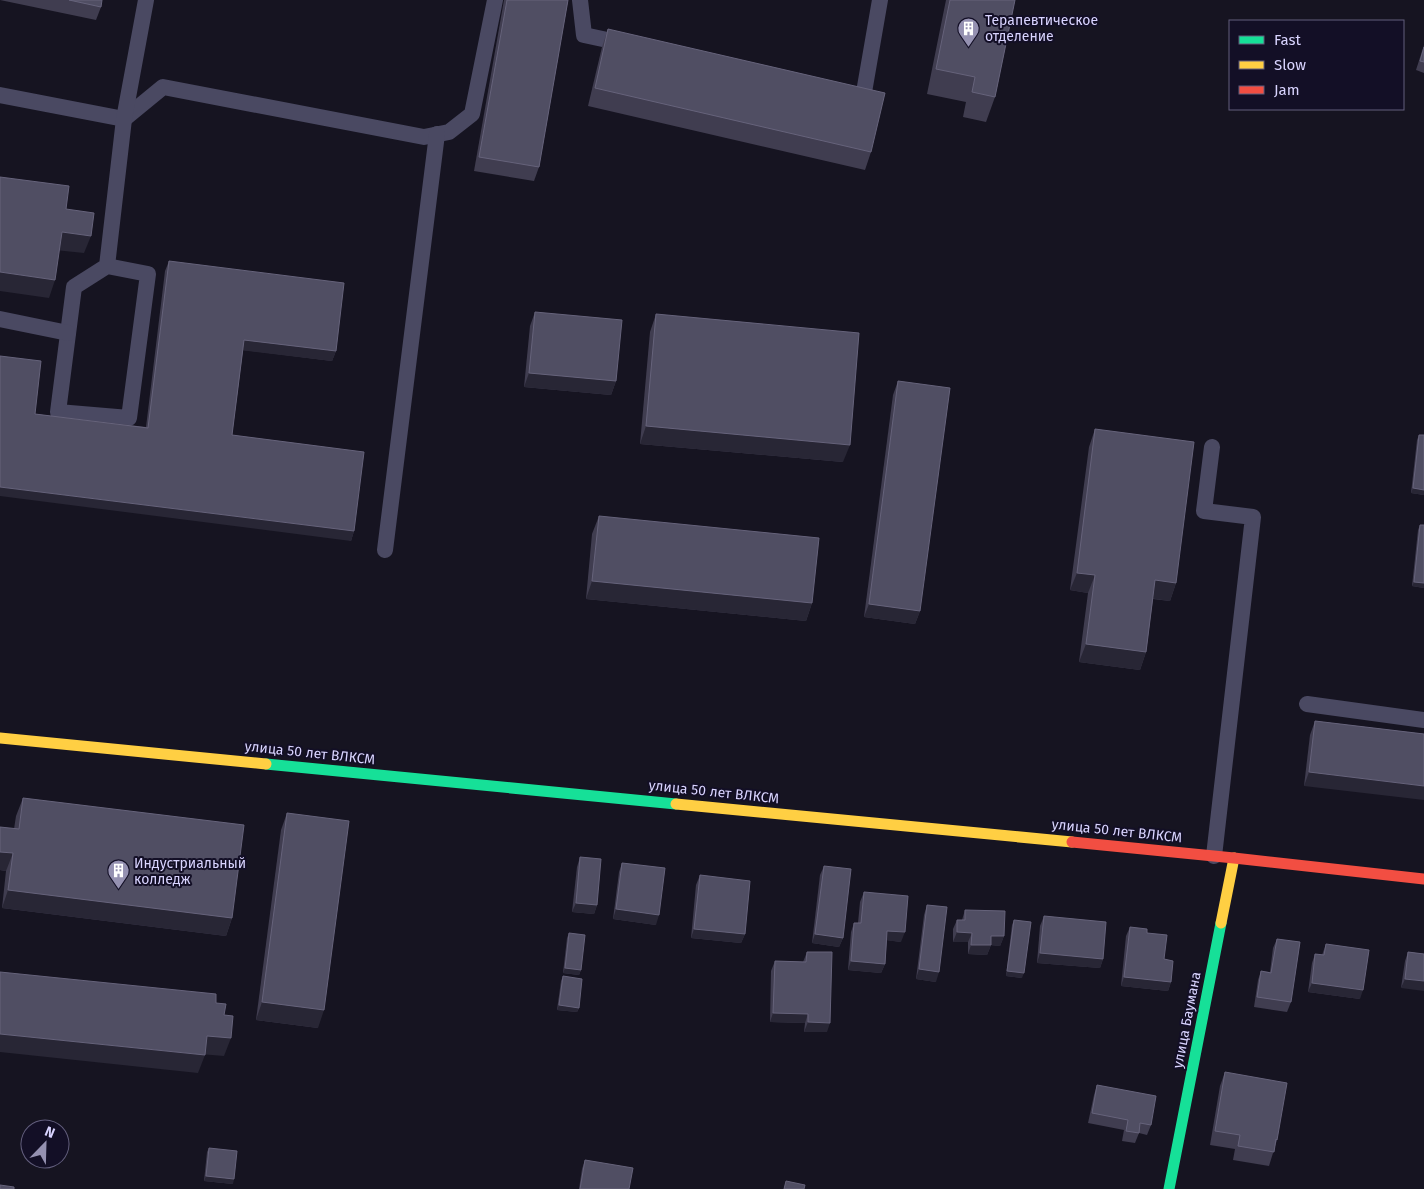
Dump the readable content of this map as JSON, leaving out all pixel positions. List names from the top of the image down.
{
  "streets": {
    "street": ["улица 50 лет ВЛКСМ", "улица Баумана"]
  },
  "crossings": [
    ["улица 50 лет ВЛКСМ", "улица Баумана"]
  ],
  "places": {
    "building": ["Терапевтическое отделение", "Индустриальный колледж"]
  },
  "legend": ["Fast", "Slow", "Jam"],
  "north": "top right"
}
